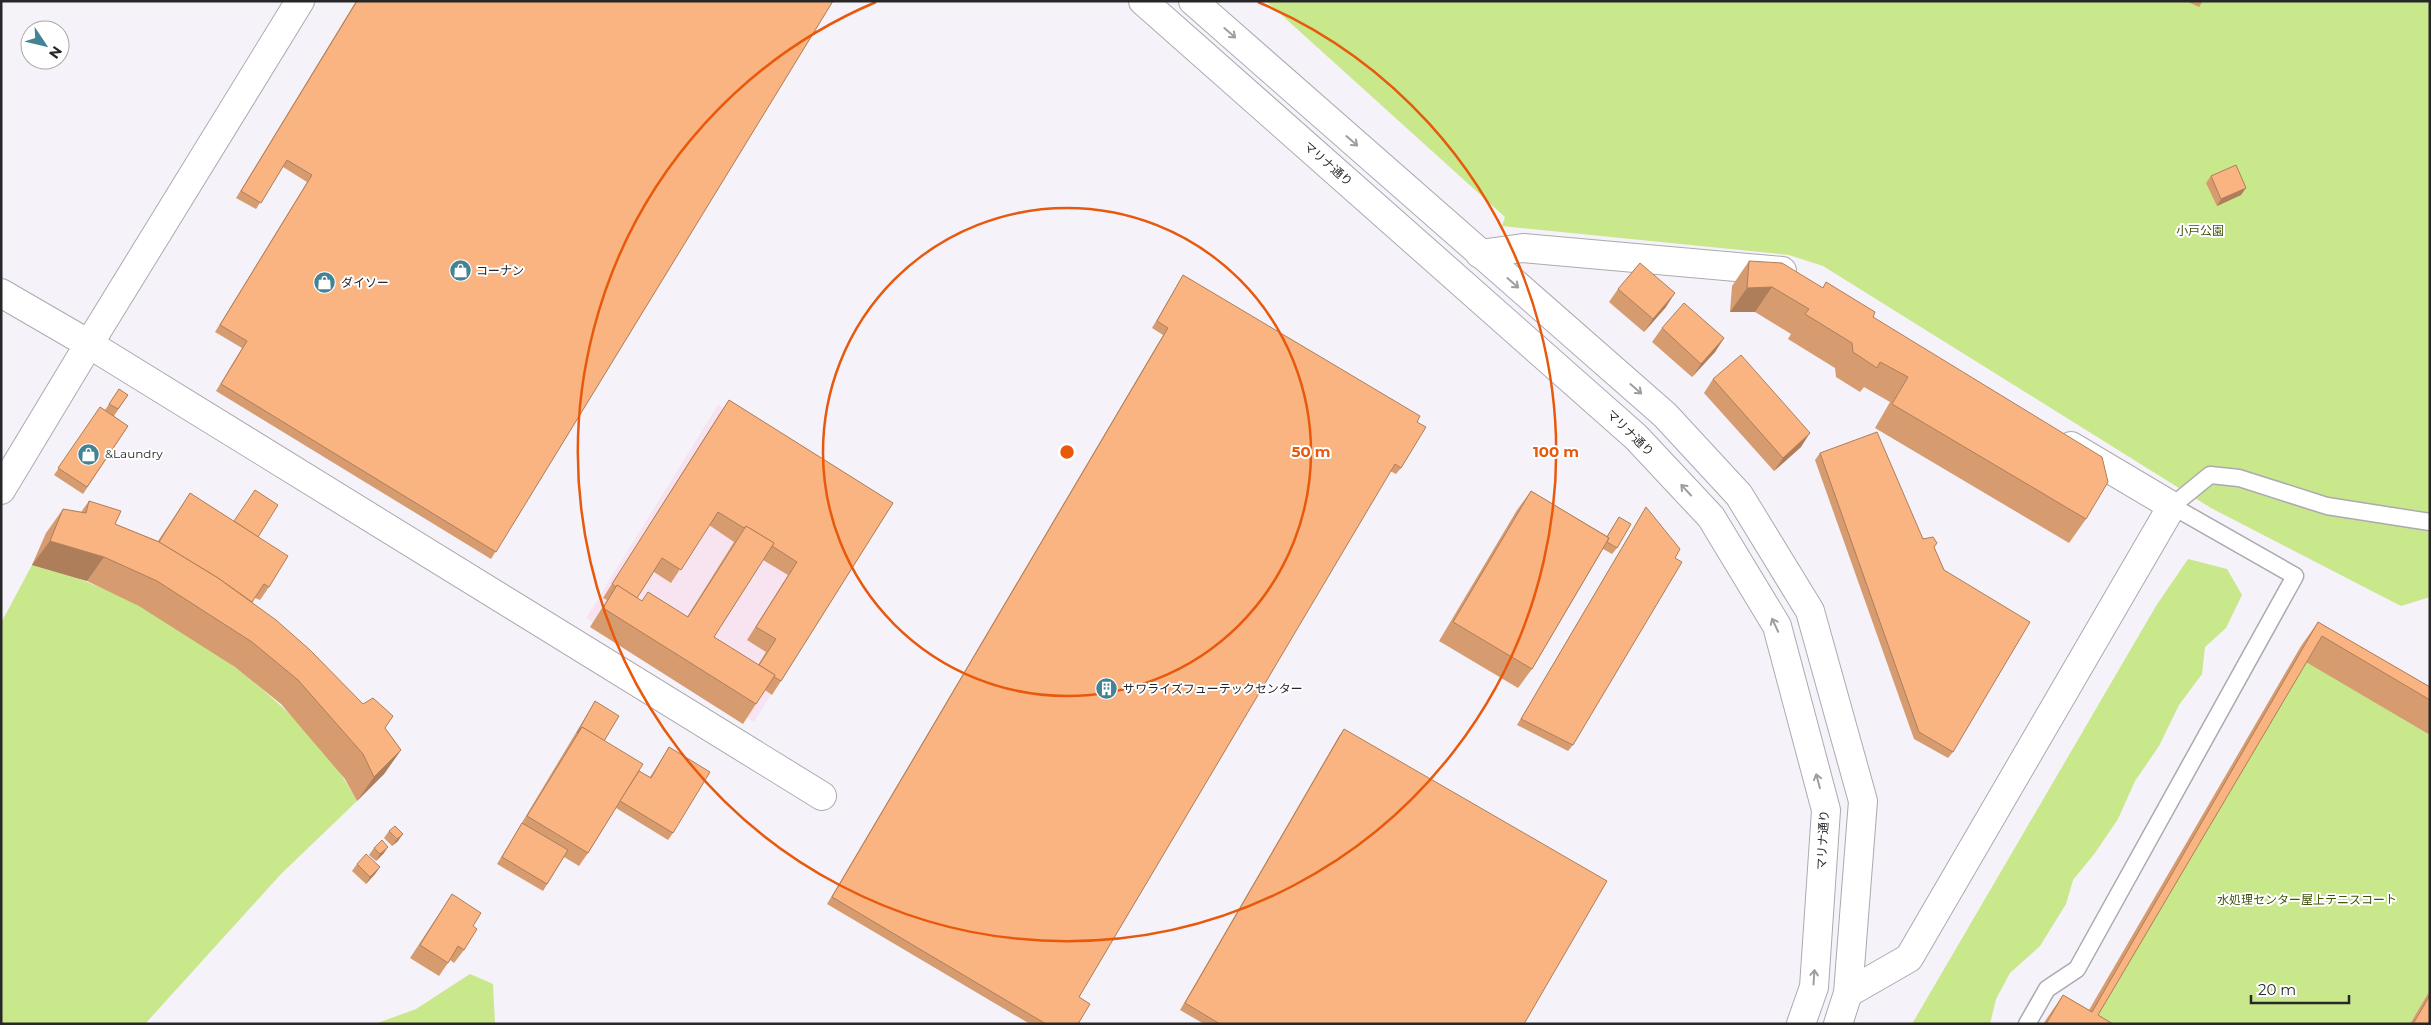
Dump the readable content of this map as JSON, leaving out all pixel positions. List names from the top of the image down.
{
  "streets": {
    "street": ["マリナ通り"]
  },
  "parks": ["小戸公園", "水処理センター屋上テニスコート"],
  "places": {
    "shop": ["コーナン", "ダイソー", "&Laundry"],
    "building": ["サワライズフューテックセンター"]
  },
  "scale_bar": "20 m",
  "north": "bottom right",
  "rings": ["50 m", "100 m"]
}
